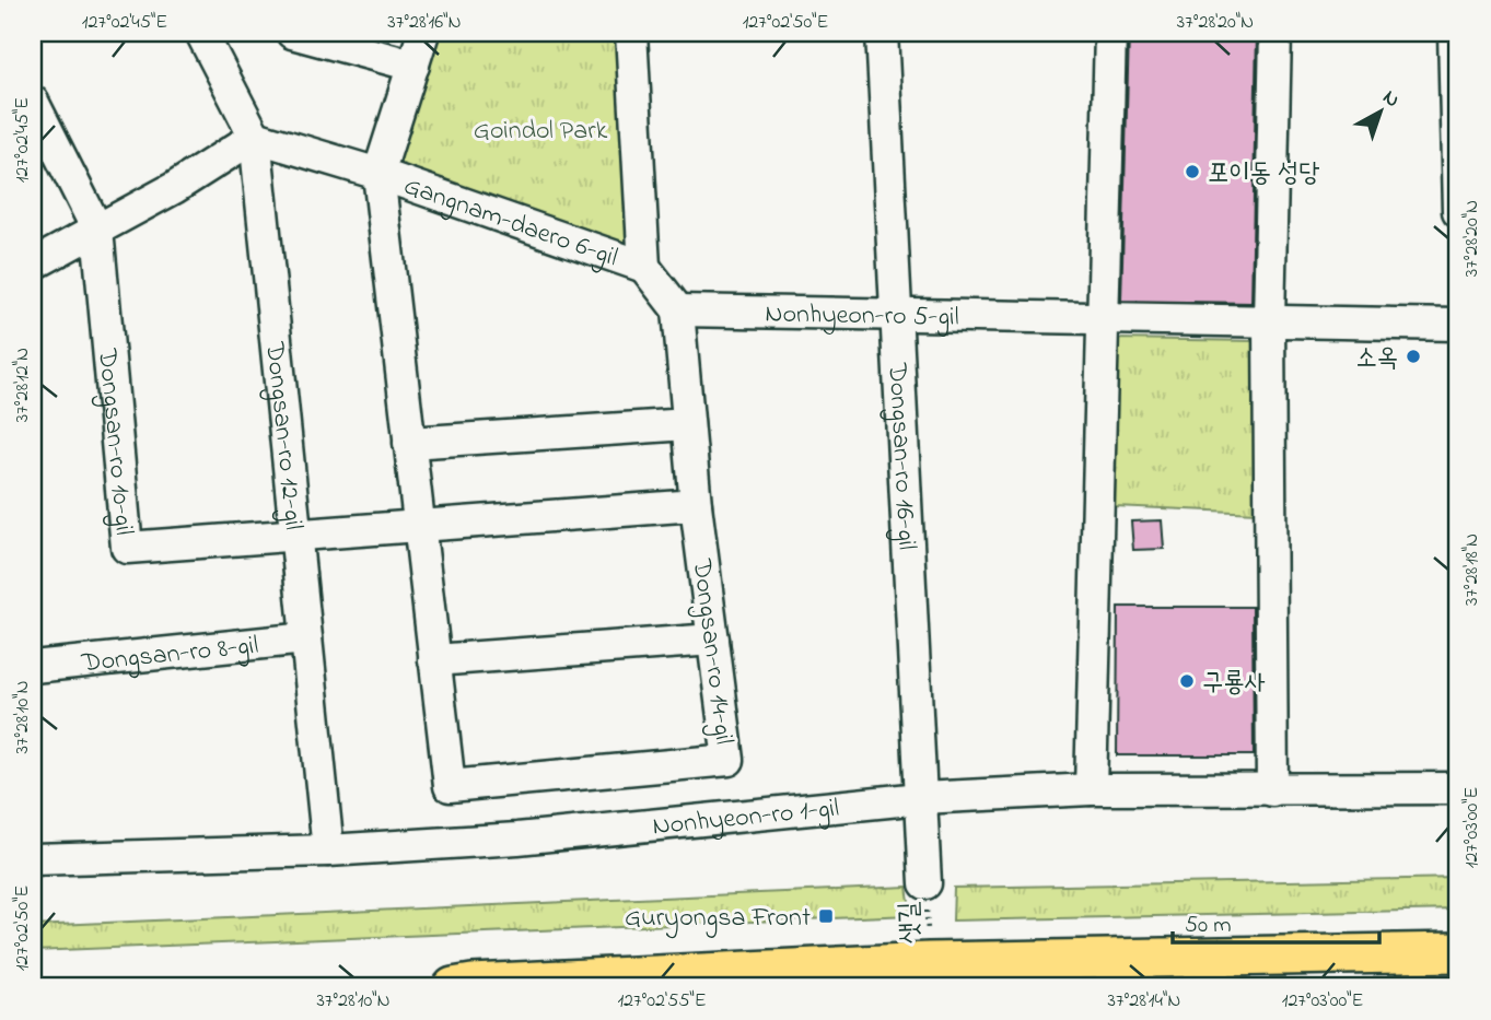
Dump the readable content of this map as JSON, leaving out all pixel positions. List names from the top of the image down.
{
  "streets": {
    "street": [
      "Gangnam-daero 6-gil",
      "Nonhyeon-ro 5-gil",
      "Dongsan-ro 12-gil",
      "Dongsan-ro 10-gil",
      "Dongsan-ro 16-gil",
      "Dongsan-ro 14-gil",
      "Dongsan-ro 8-gil",
      "Nonhyeon-ro 1-gil"
    ],
    "path": ["샛길"]
  },
  "crossings": [
    ["Gangnam-daero 6-gil", "Dongsan-ro 12-gil"],
    ["Nonhyeon-ro 5-gil", "Dongsan-ro 16-gil"],
    ["Nonhyeon-ro 5-gil", "Dongsan-ro 14-gil"],
    ["Dongsan-ro 12-gil", "Dongsan-ro 10-gil"],
    ["Dongsan-ro 12-gil", "Dongsan-ro 8-gil"],
    ["Dongsan-ro 12-gil", "Nonhyeon-ro 1-gil"],
    ["Dongsan-ro 10-gil", "Dongsan-ro 14-gil"],
    ["Dongsan-ro 16-gil", "Nonhyeon-ro 1-gil"],
    ["Dongsan-ro 16-gil", "샛길"]
  ],
  "parks": ["Goindol Park"],
  "places": {
    "other": ["포이동 성당", "소옥", "구룡사"],
    "transit": ["Guryongsa Front"]
  },
  "scale_bar": "50 m",
  "north": "top right",
  "coordinates": [
    "127°02'45\"E",
    "37°28'16\"N",
    "127°02'50\"E",
    "37°28'20\"N",
    "37°28'12\"N",
    "37°28'18\"N",
    "37°28'10\"N",
    "127°03'00\"E",
    "127°02'55\"E",
    "37°28'14\"N"
  ]
}
